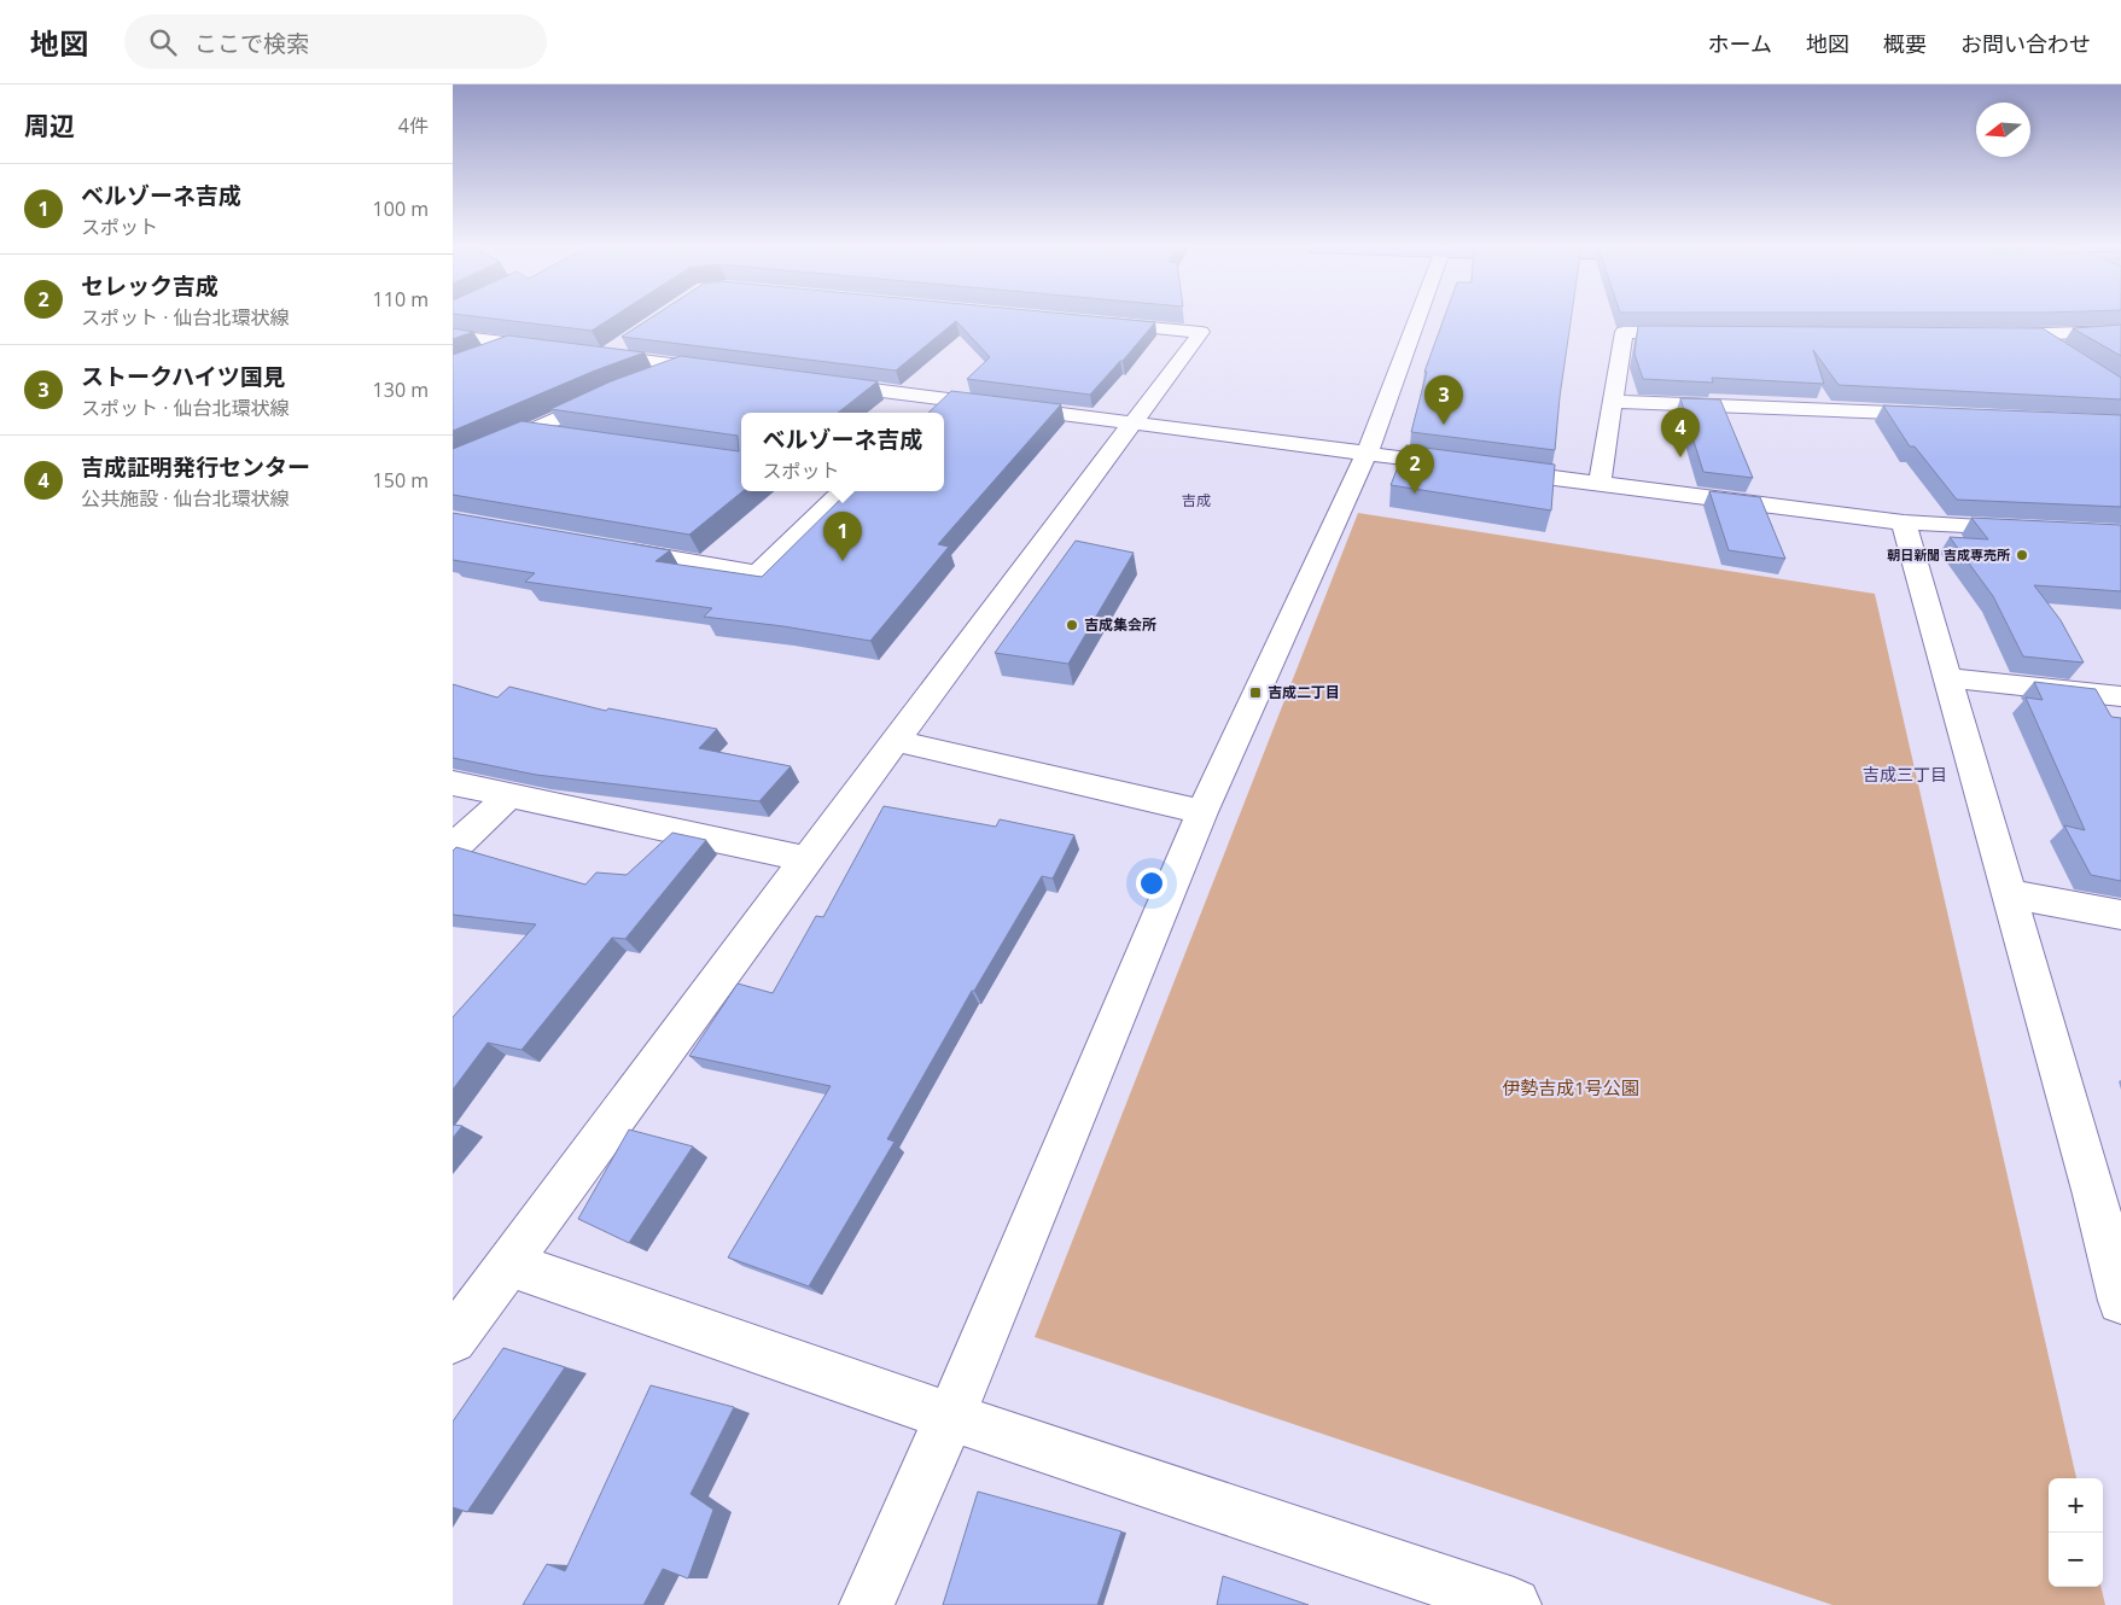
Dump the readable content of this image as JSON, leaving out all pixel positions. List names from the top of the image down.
{
  "districts": ["吉成", "吉成三丁目"],
  "parks": ["伊勢吉成1号公園"],
  "places": {
    "other": ["朝日新聞 吉成専売所", "吉成集会所"],
    "transit": ["吉成二丁目"]
  },
  "north": "left",
  "page": {
    "header": "地図",
    "search": "ここで検索",
    "nav": [
      "ホーム",
      "地図",
      "概要",
      "お問い合わせ"
    ],
    "heading": ["周辺", "4件"],
    "list": [
      {
        "mark": "1",
        "name": "ベルゾーネ吉成",
        "note": "スポット",
        "value": "100 m"
      },
      {
        "mark": "2",
        "name": "セレック吉成",
        "note": "スポット · 仙台北環状線",
        "value": "110 m"
      },
      {
        "mark": "3",
        "name": "ストークハイツ国見",
        "note": "スポット · 仙台北環状線",
        "value": "130 m"
      },
      {
        "mark": "4",
        "name": "吉成証明発行センター",
        "note": "公共施設 · 仙台北環状線",
        "value": "150 m"
      }
    ],
    "pins": [
      "3",
      "4",
      "2",
      "1"
    ],
    "popup": ["ベルゾーネ吉成", "スポット"],
    "map_buttons": ["+", "−"]
  }
}
